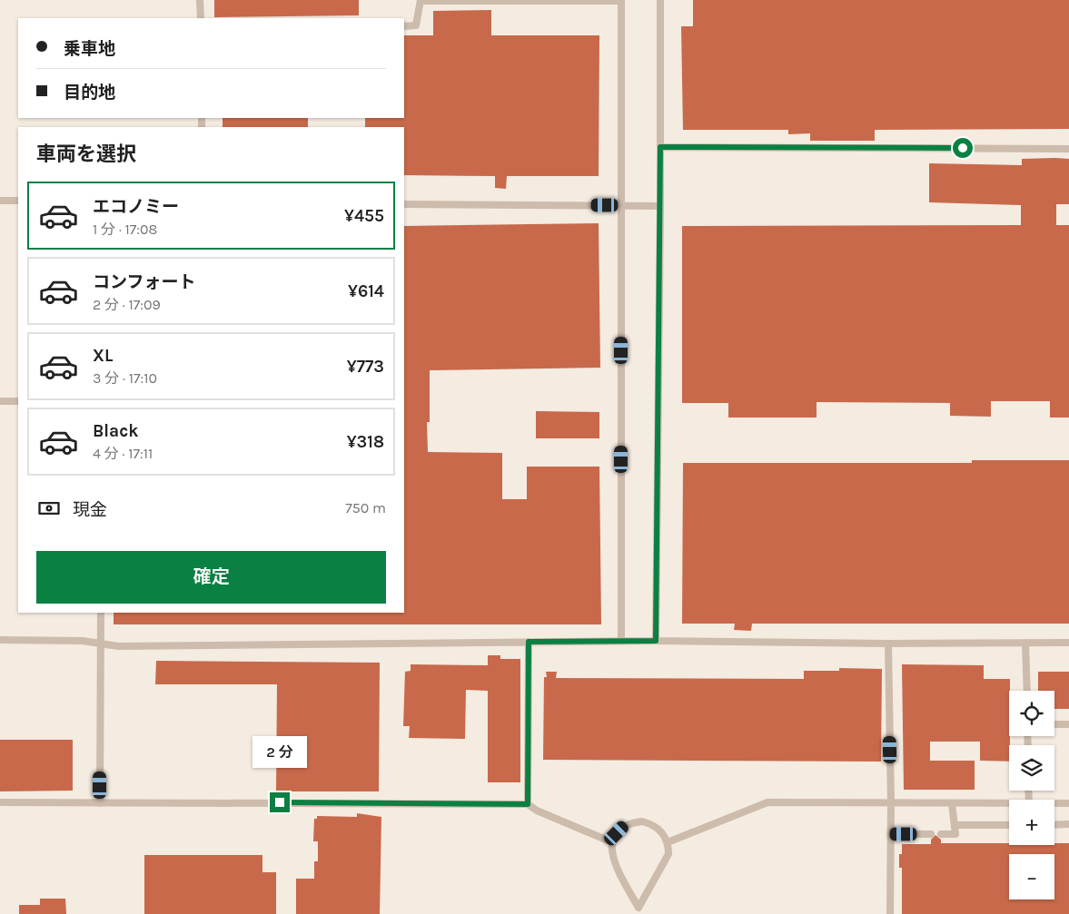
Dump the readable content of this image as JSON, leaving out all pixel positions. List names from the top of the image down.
{
  "page": {
    "banner": ["乗車地", "目的地"],
    "heading": "車両を選択",
    "list": [
      {
        "name": "エコノミー",
        "note": "1 分 · 17:08",
        "value": "¥455"
      },
      {
        "name": "コンフォート",
        "note": "2 分 · 17:09",
        "value": "¥614"
      },
      {
        "name": "XL",
        "note": "3 分 · 17:10",
        "value": "¥773"
      },
      {
        "name": "Black",
        "note": "4 分 · 17:11",
        "value": "¥318"
      }
    ],
    "pay": ["現金", "750 m"],
    "buttons": "確定",
    "map_buttons": ["+", "−"],
    "bubble": "2 分"
  }
}
